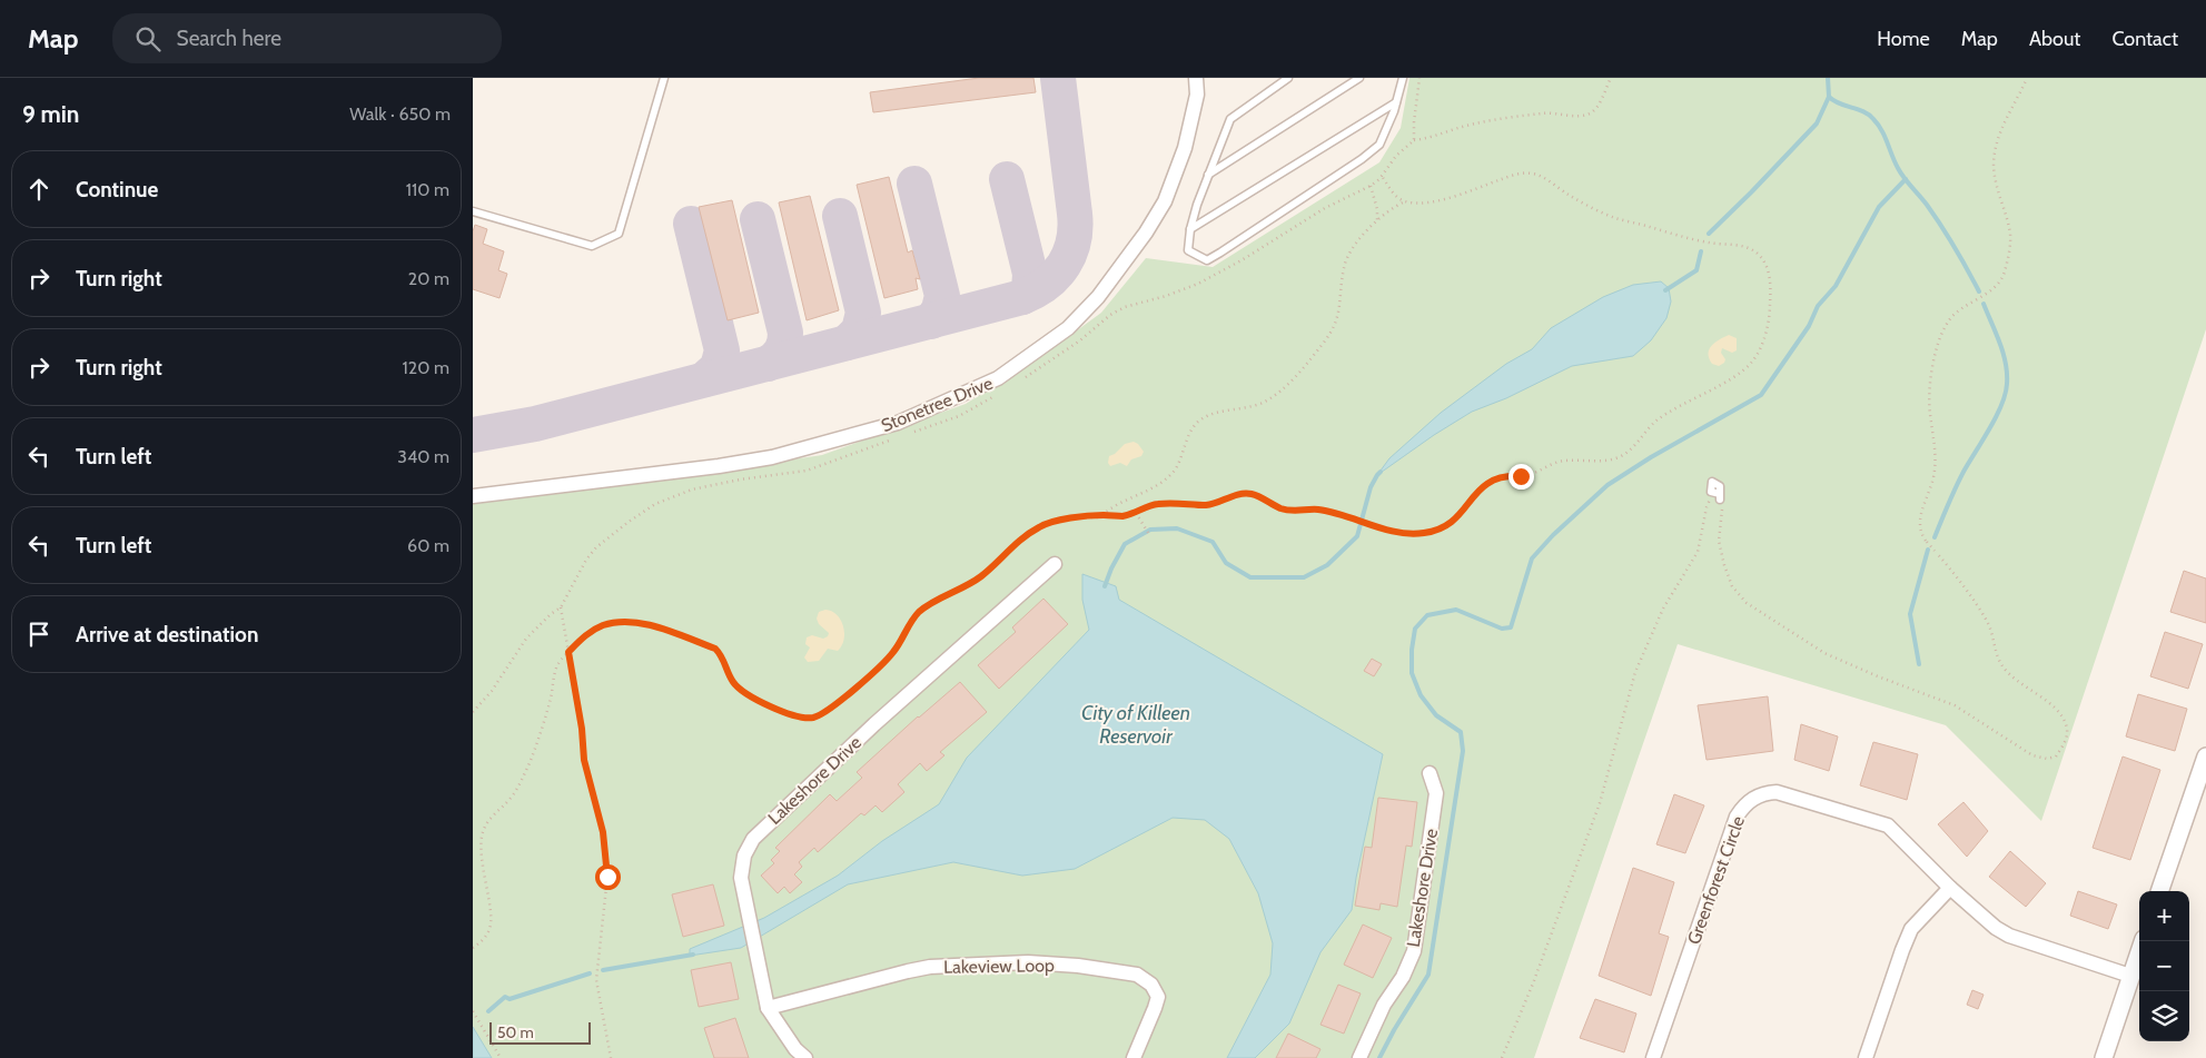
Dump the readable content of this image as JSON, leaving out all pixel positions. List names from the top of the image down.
{
  "streets": {
    "street": [
      "Stonetree Drive",
      "Lakeshore Drive",
      "Greenforest Circle",
      "Lakeview Loop"
    ]
  },
  "crossings": [
    ["Lakeshore Drive", "Lakeview Loop"]
  ],
  "water": ["City of Killeen Reservoir"],
  "scale_bar": "50 m",
  "page": {
    "header": "Map",
    "search": "Search here",
    "nav": [
      "Home",
      "Map",
      "About",
      "Contact"
    ],
    "heading": ["9 min", "Walk · 650 m"],
    "list": [
      ["Continue", "110 m"],
      ["Turn right", "20 m"],
      ["Turn right", "120 m"],
      ["Turn left", "340 m"],
      ["Turn left", "60 m"],
      "Arrive at destination"
    ],
    "map_buttons": ["+", "−"],
    "scale": "50 m"
  }
}
